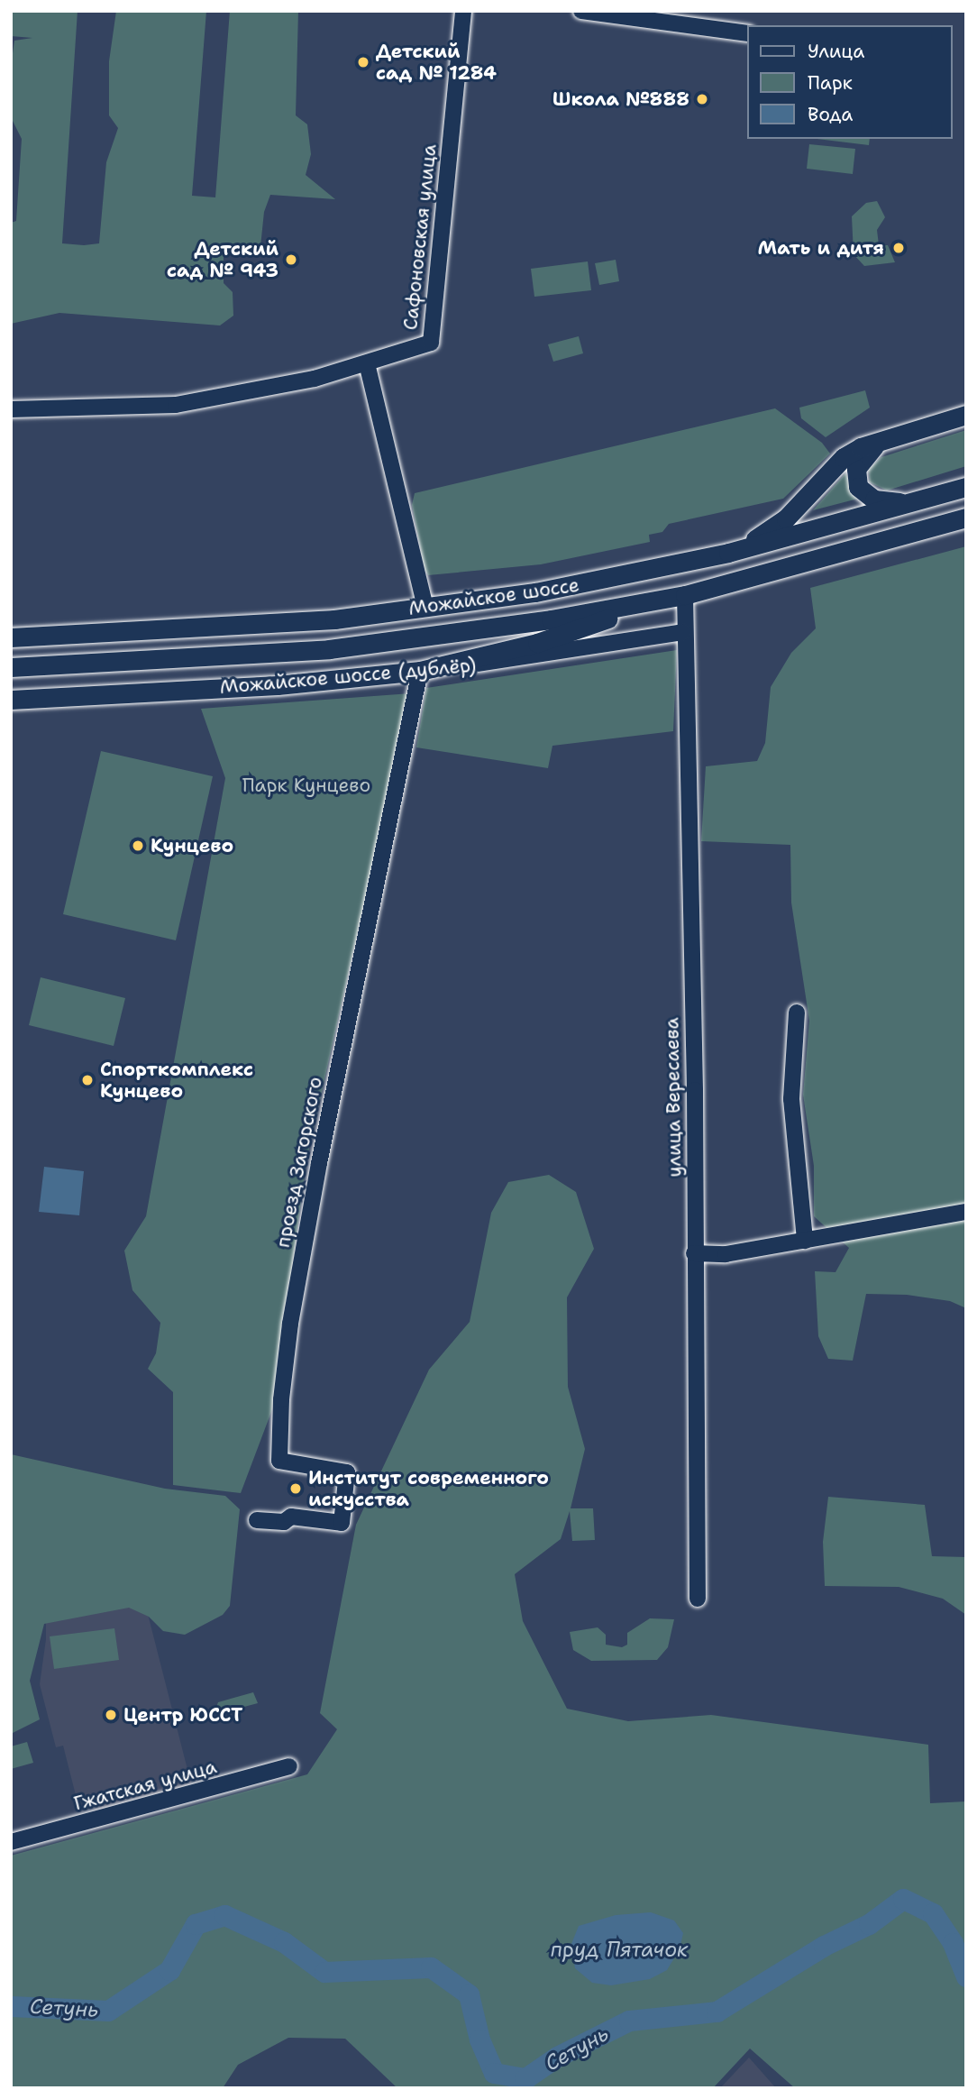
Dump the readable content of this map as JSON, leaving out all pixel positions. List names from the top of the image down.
{
  "streets": {
    "main road": ["Можайское шоссе", "Можайское шоссе (дублёр)"],
    "street": [
      "Сафоновская улица",
      "улица Вересаева",
      "проезд Загорского",
      "Гжатская улица"
    ]
  },
  "crossings": [
    ["Можайское шоссе", "улица Вересаева"],
    ["Можайское шоссе (дублёр)", "улица Вересаева"],
    ["Можайское шоссе (дублёр)", "проезд Загорского"]
  ],
  "water": ["пруд Пятачок", "Сетунь"],
  "parks": ["Парк Кунцево"],
  "places": [
    "Детский сад № 1284",
    "Школа №888",
    "Мать и дитя",
    "Детский сад № 943",
    "Кунцево",
    "Спорткомплекс Кунцево",
    "Институт современного искусства",
    "Центр ЮССТ"
  ],
  "legend": ["Улица", "Парк", "Вода"]
}
